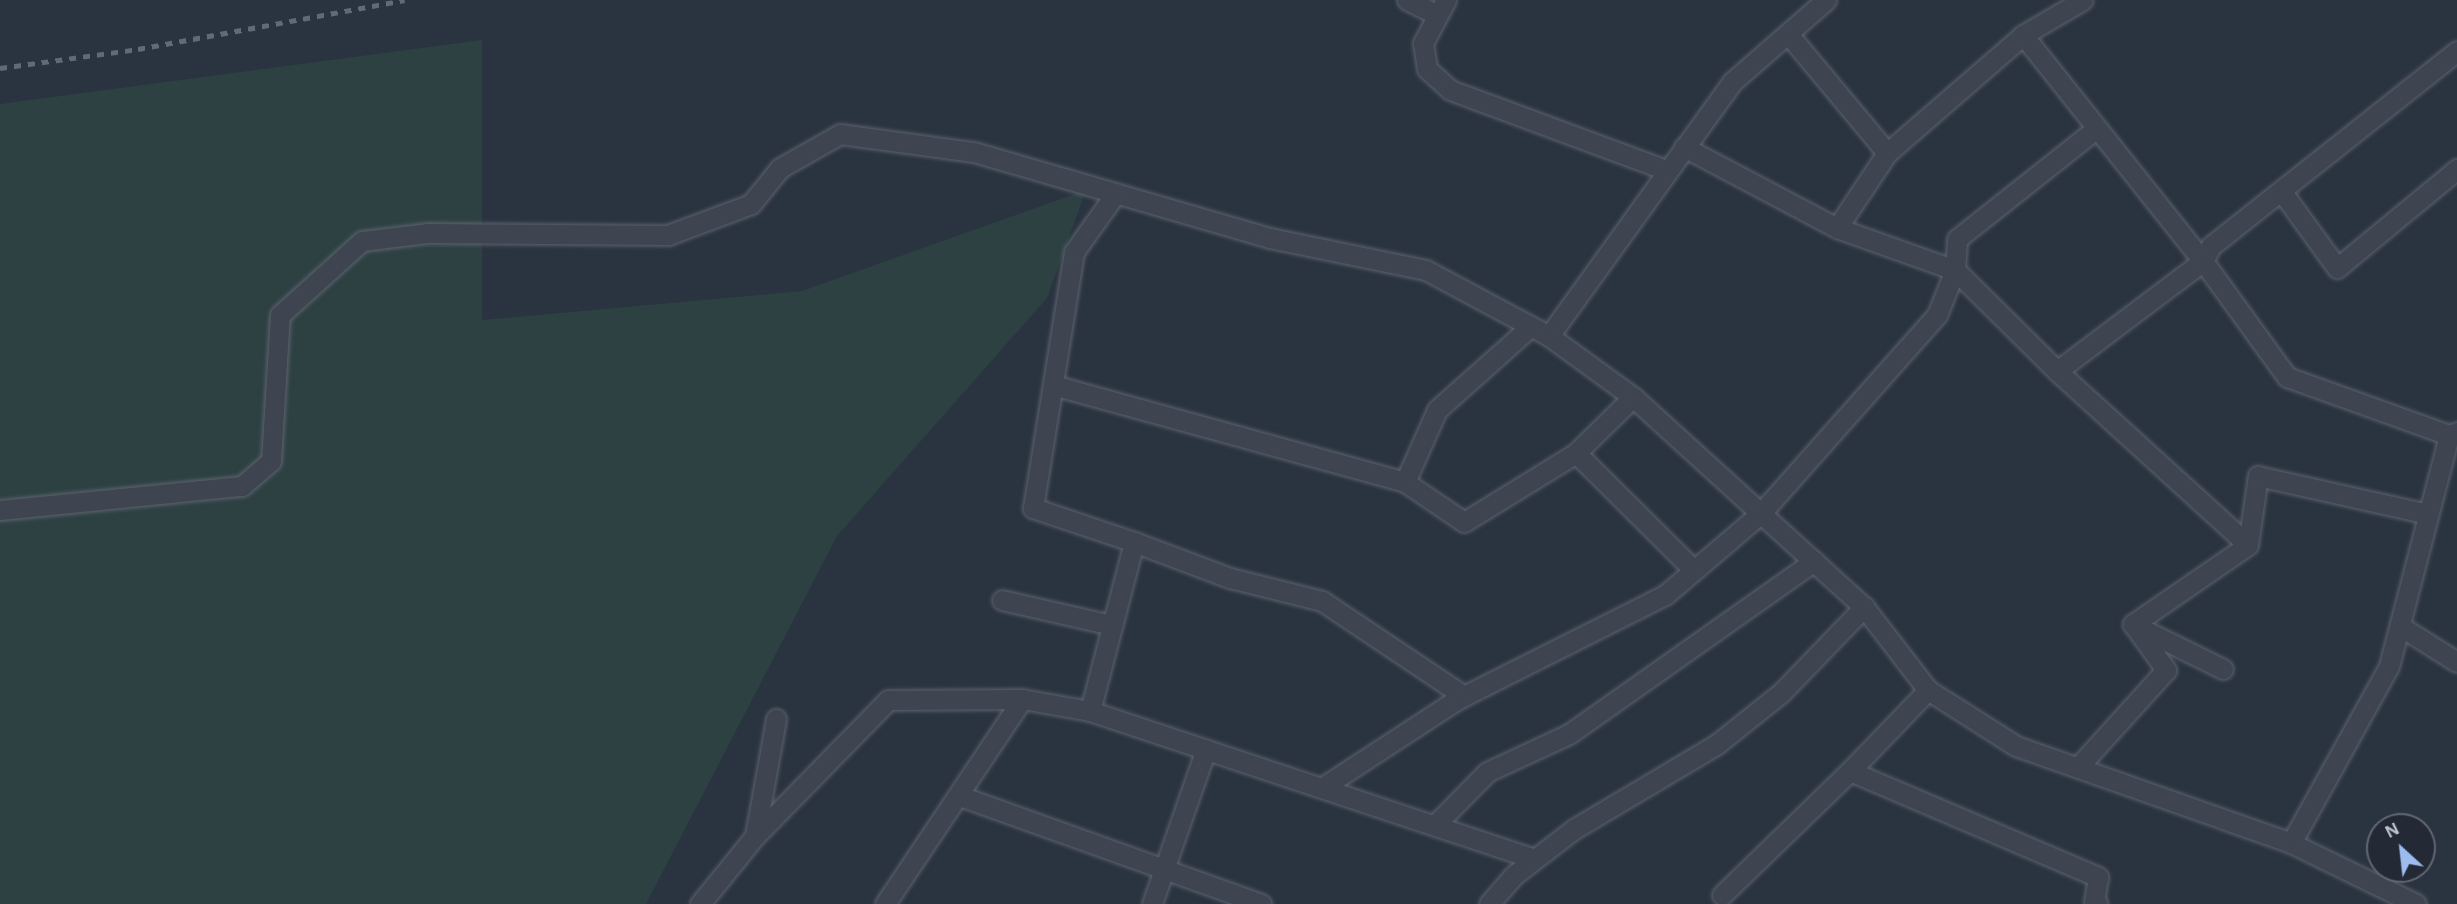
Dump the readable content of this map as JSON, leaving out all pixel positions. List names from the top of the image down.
{
  "north": "top left"
}
